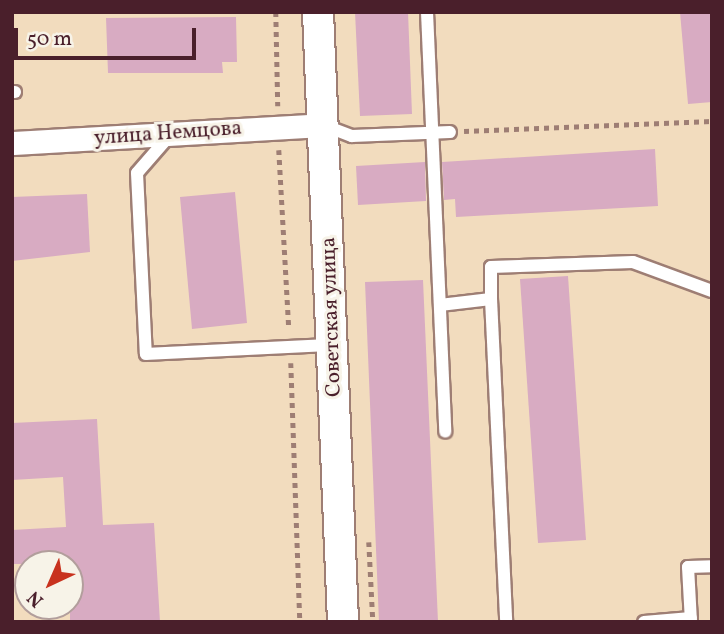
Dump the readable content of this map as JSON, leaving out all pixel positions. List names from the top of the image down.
{
  "streets": {
    "street": ["улица Немцова", "Советская улица"]
  },
  "crossings": [
    ["улица Немцова", "Советская улица"]
  ],
  "scale_bar": "50 m",
  "north": "bottom left"
}
